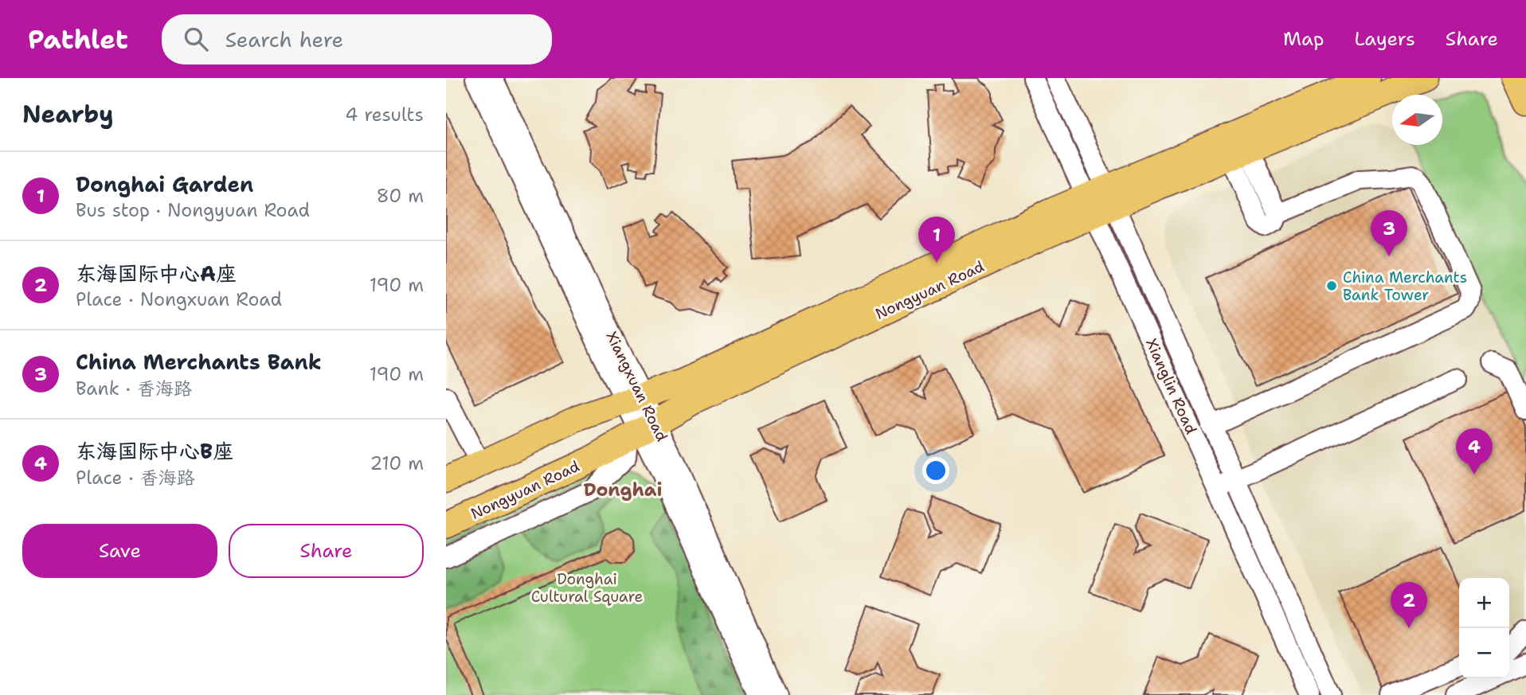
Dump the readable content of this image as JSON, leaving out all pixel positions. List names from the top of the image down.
{
  "streets": {
    "main road": ["Nongyuan Road"],
    "street": ["Xiangxuan Road", "Xianglin Road"]
  },
  "crossings": [
    ["Nongyuan Road", "Xiangxuan Road"],
    ["Nongyuan Road", "Xianglin Road"]
  ],
  "districts": ["Donghai"],
  "parks": ["Donghai Cultural Square"],
  "places": ["China Merchants Bank Tower"],
  "north": "left",
  "page": {
    "header": "Pathlet",
    "search": "Search here",
    "nav": ["Map", "Layers", "Share"],
    "heading": ["Nearby", "4 results"],
    "list": [
      {
        "mark": "1",
        "name": "Donghai Garden",
        "note": "Bus stop · Nongyuan Road",
        "value": "80 m"
      },
      {
        "mark": "2",
        "name": "东海国际中心A座",
        "note": "Place · Nongxuan Road",
        "value": "190 m"
      },
      {
        "mark": "3",
        "name": "China Merchants Bank",
        "note": "Bank · 香海路",
        "value": "190 m"
      },
      {
        "mark": "4",
        "name": "东海国际中心B座",
        "note": "Place · 香海路",
        "value": "210 m"
      }
    ],
    "pins": [
      "3",
      "1",
      "4",
      "2"
    ],
    "buttons": ["Save", "Share"],
    "map_buttons": ["+", "−"]
  }
}
